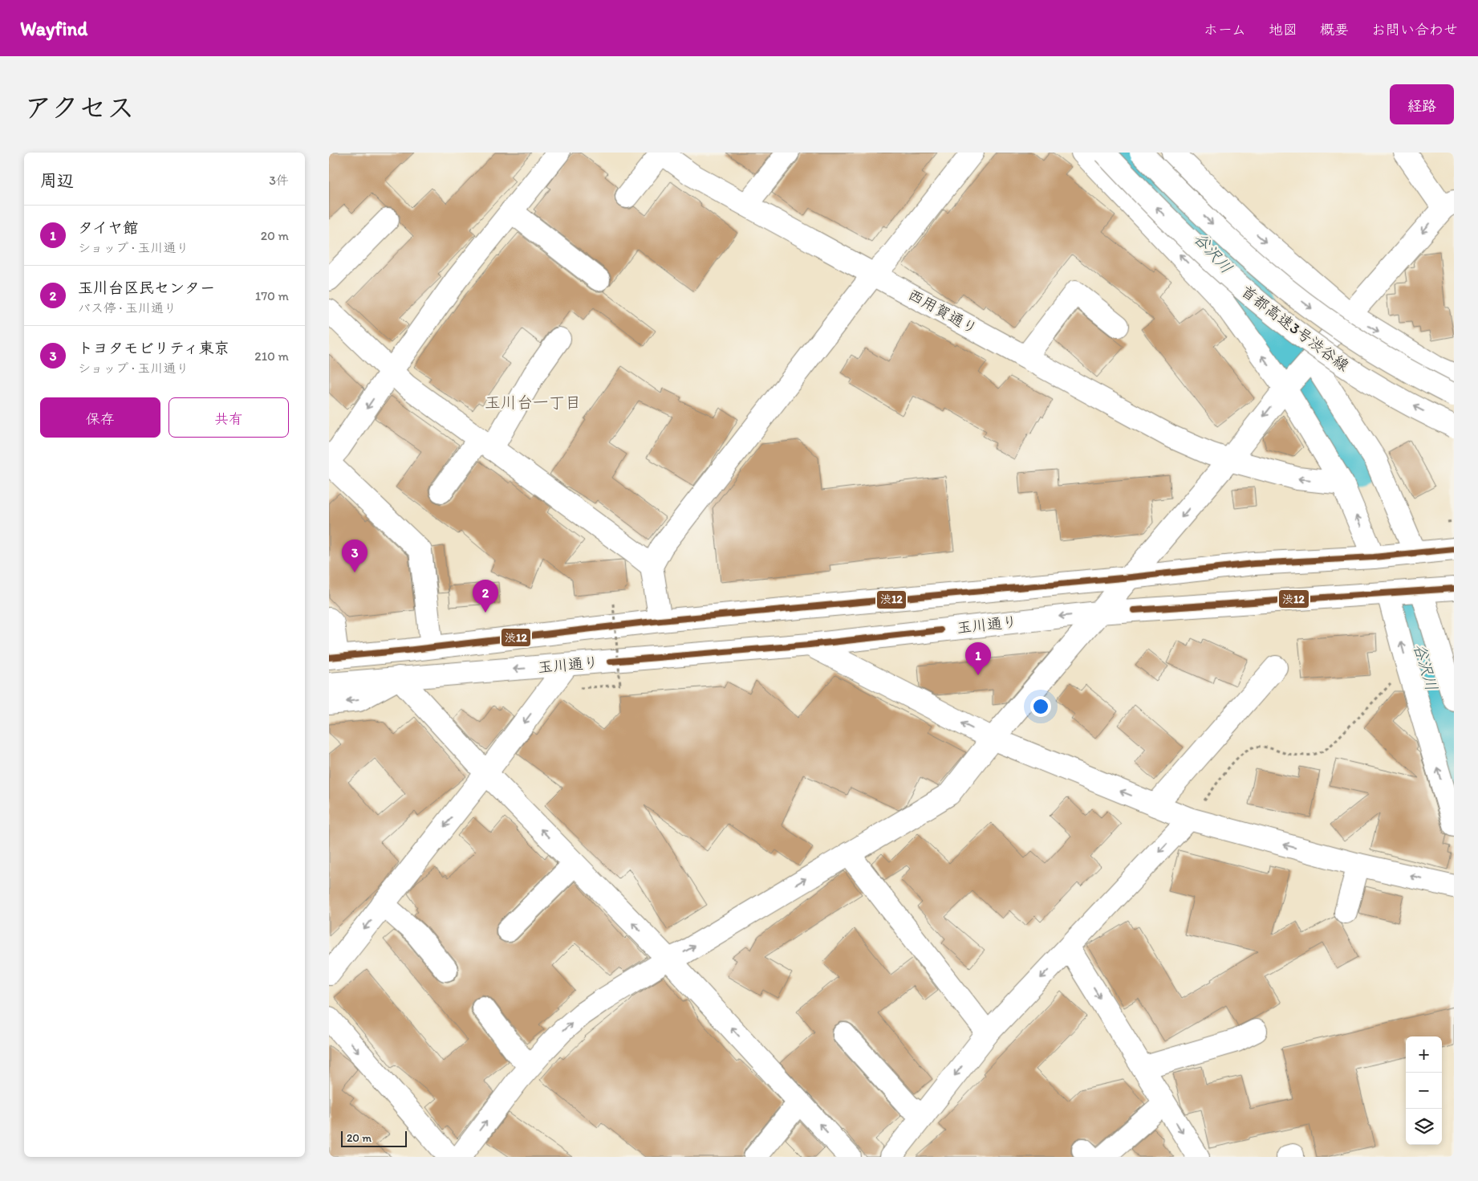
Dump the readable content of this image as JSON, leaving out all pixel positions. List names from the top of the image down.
{
  "streets": {
    "main road": ["西用賀通り", "首都高速3号渋谷線", "玉川通り"]
  },
  "districts": ["玉川台一丁目"],
  "water": ["谷沢川"],
  "lines": ["transit line 渋12"],
  "scale_bar": "20 m",
  "page": {
    "header": "Wayfind",
    "nav": [
      "ホーム",
      "地図",
      "概要",
      "お問い合わせ"
    ],
    "title": "アクセス",
    "buttons": [
      "経路",
      ["保存", "共有"]
    ],
    "heading": ["周辺", "3件"],
    "list": [
      {
        "mark": "1",
        "name": "タイヤ館",
        "note": "ショップ · 玉川通り",
        "value": "20 m"
      },
      {
        "mark": "2",
        "name": "玉川台区民センター",
        "note": "バス停 · 玉川通り",
        "value": "170 m"
      },
      {
        "mark": "3",
        "name": "トヨタモビリティ東京",
        "note": "ショップ · 玉川通り",
        "value": "210 m"
      }
    ],
    "pins": ["3", "2", "1"],
    "map_buttons": ["+", "−"],
    "scale": "20 m"
  }
}
